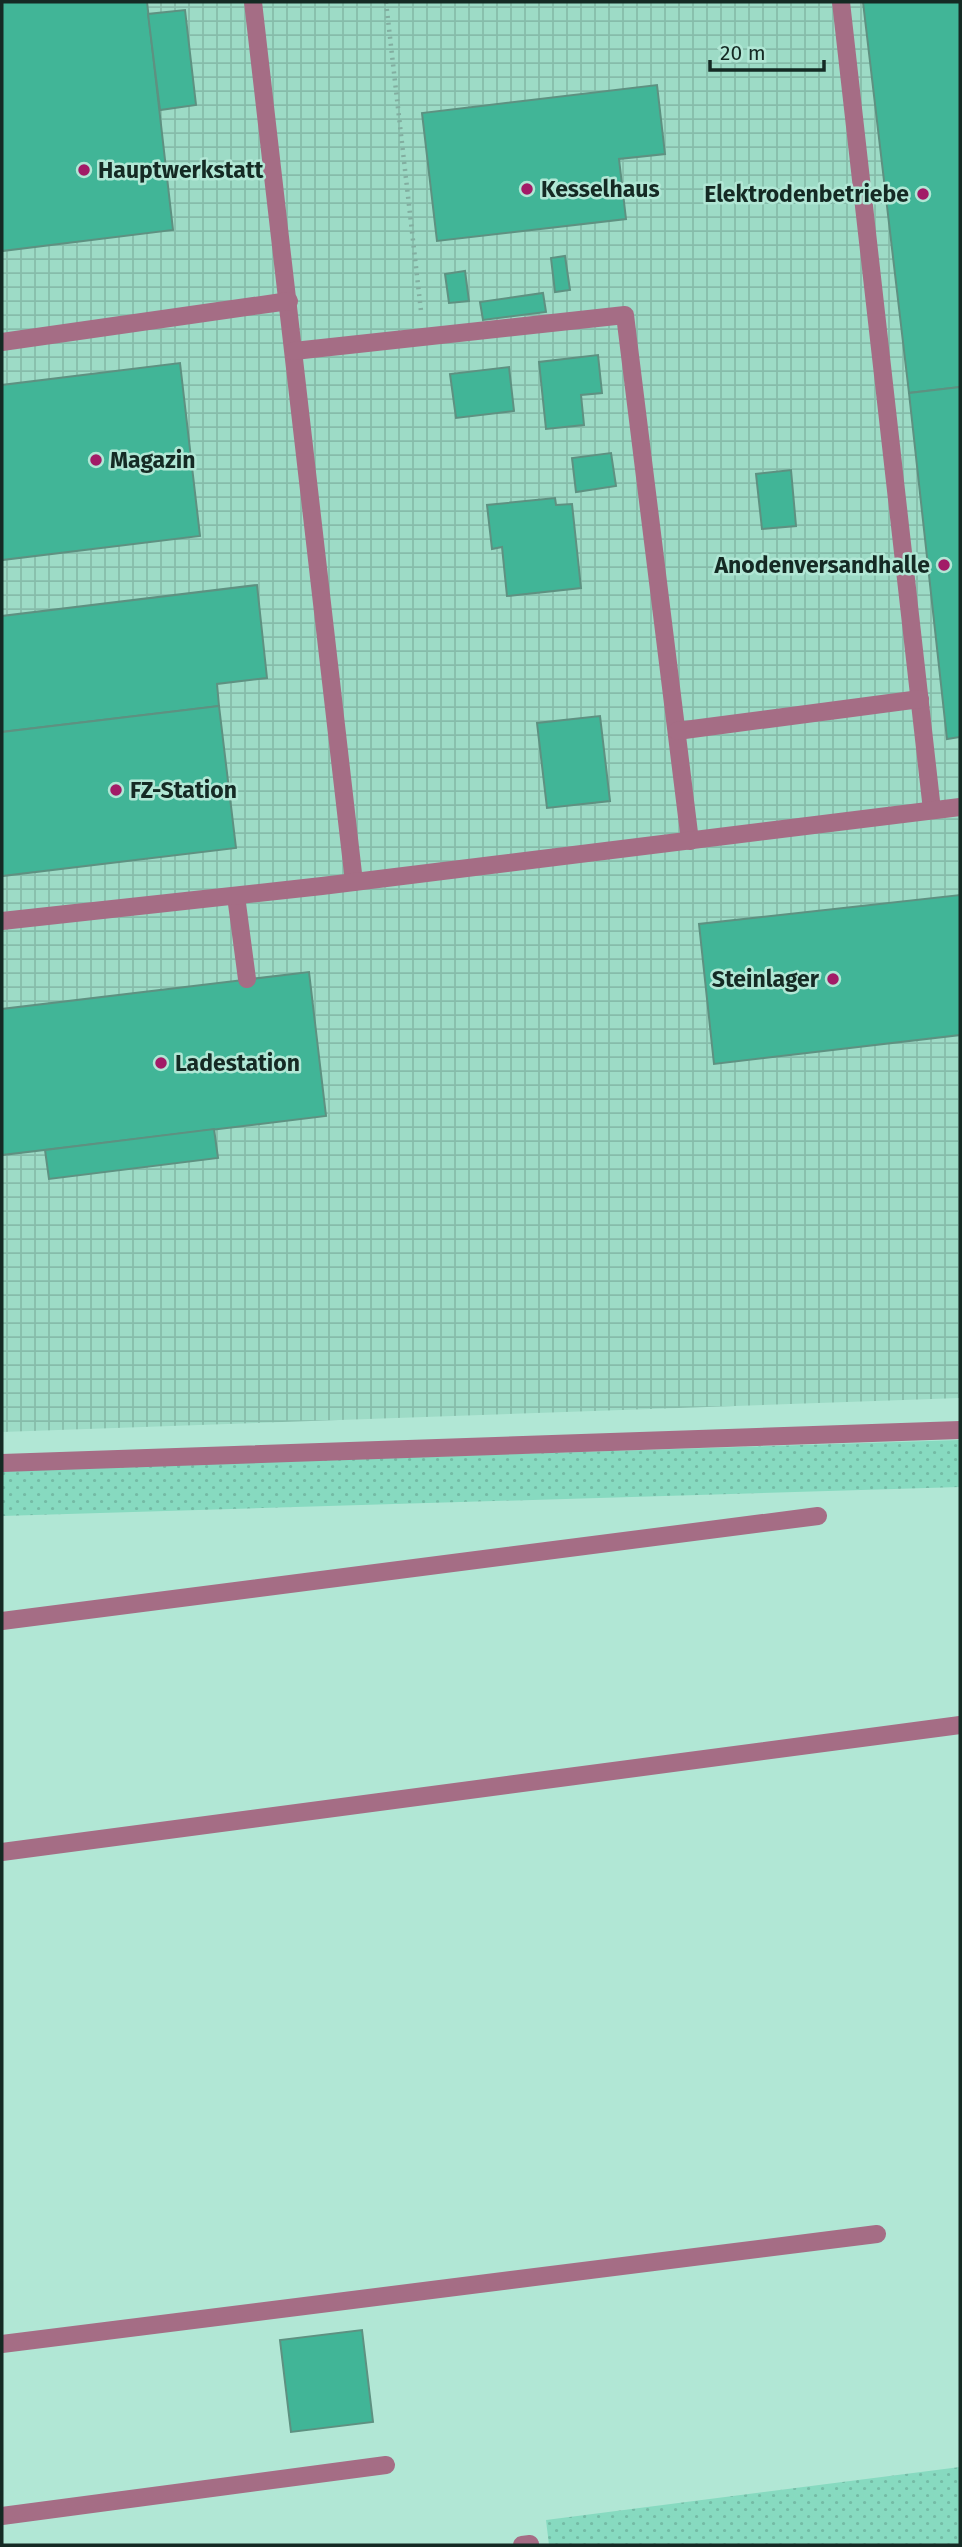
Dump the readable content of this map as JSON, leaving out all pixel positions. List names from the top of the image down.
{
  "places": [
    "Hauptwerkstatt",
    "Kesselhaus",
    "Elektrodenbetriebe",
    "Magazin",
    "Anodenversandhalle",
    "FZ-Station",
    "Steinlager",
    "Ladestation"
  ],
  "scale_bar": "20 m"
}
